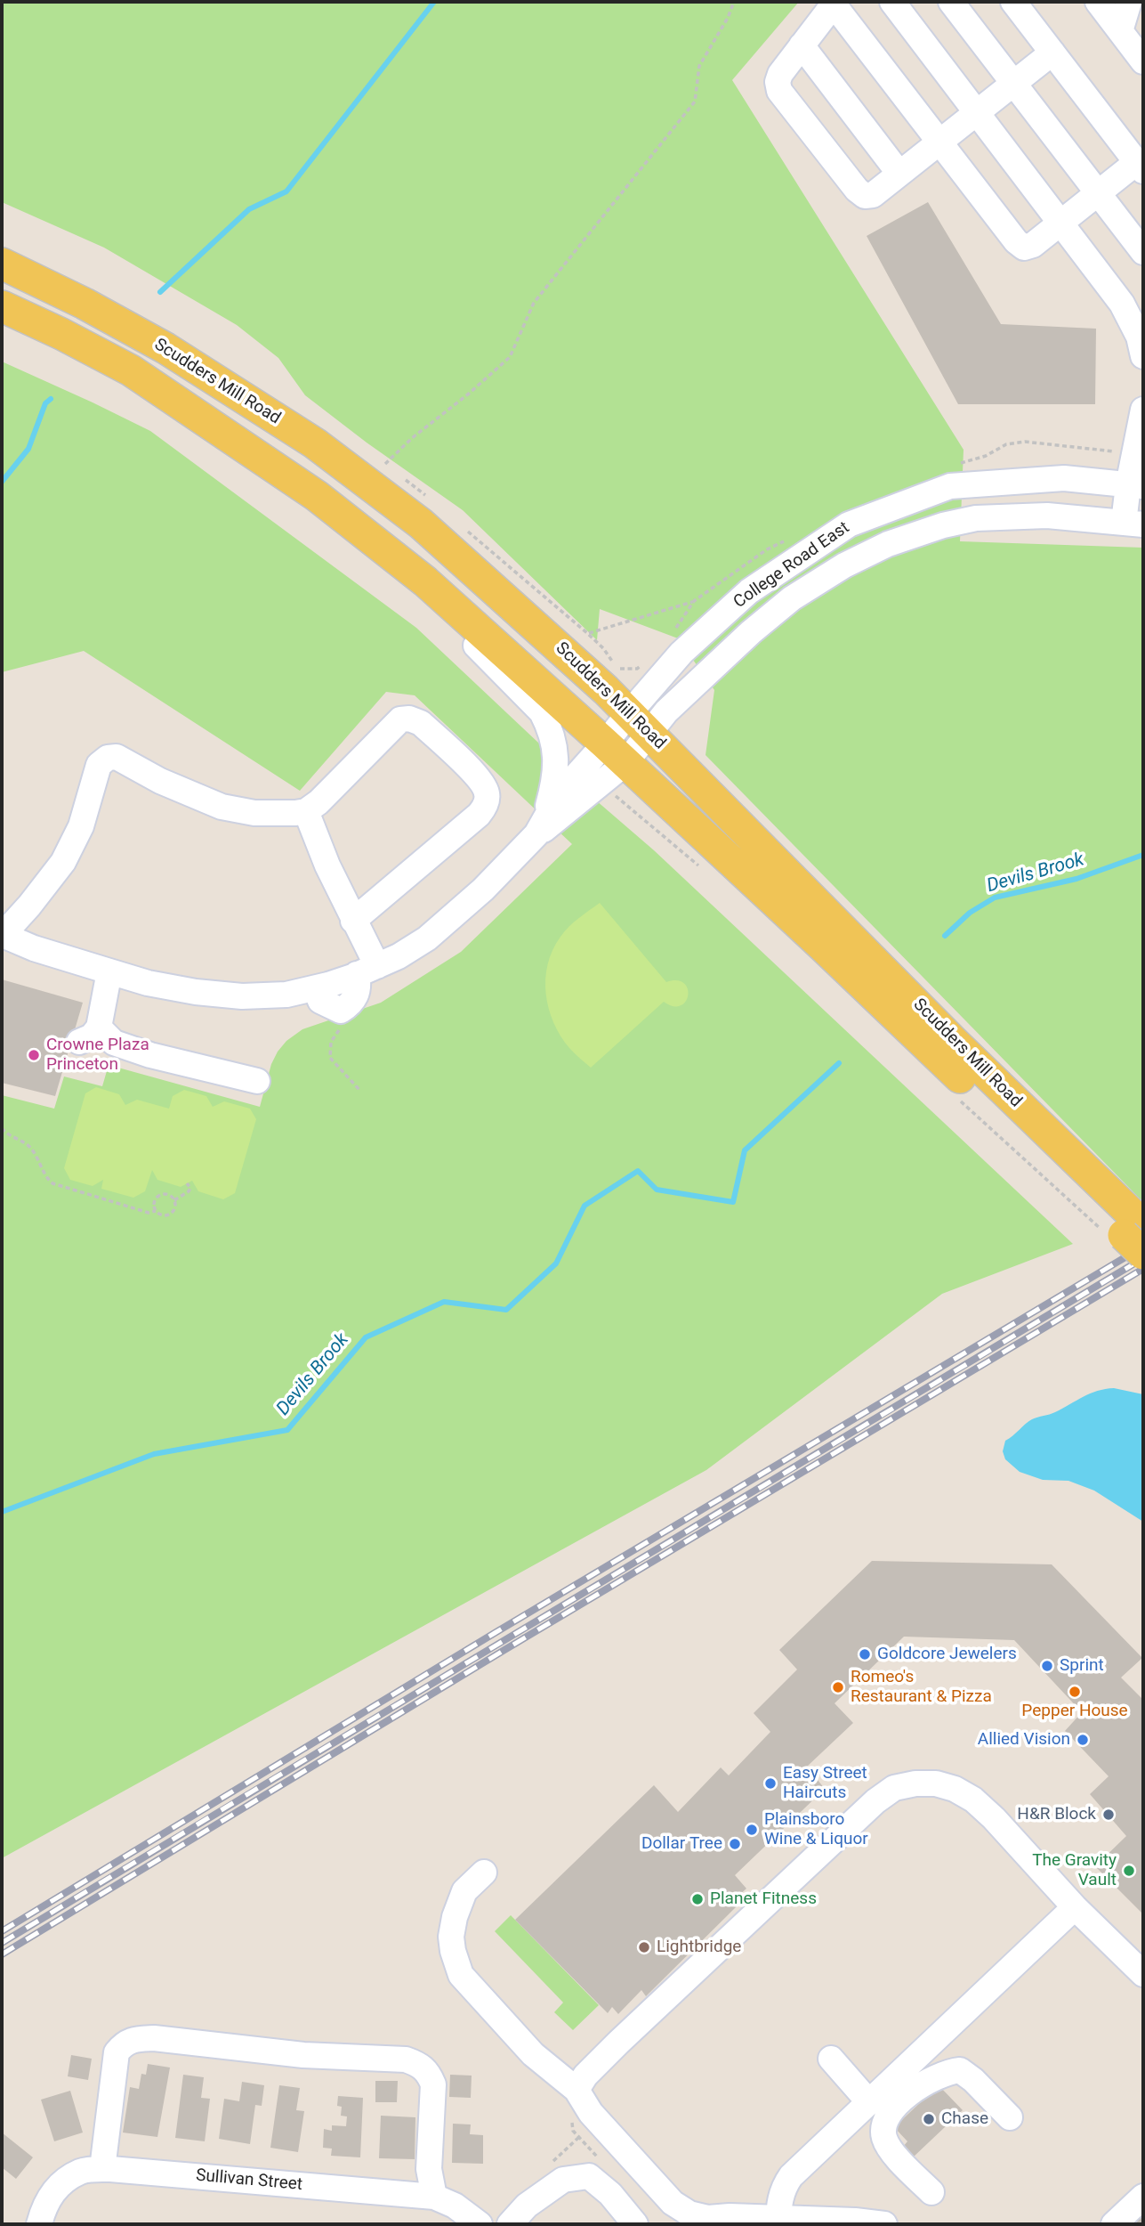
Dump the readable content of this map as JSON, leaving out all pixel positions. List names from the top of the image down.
{
  "streets": {
    "main road": ["Scudders Mill Road"],
    "street": ["College Road East", "Sullivan Street"]
  },
  "crossings": [
    ["Scudders Mill Road", "College Road East"]
  ],
  "water": ["Devils Brook"],
  "places": [
    "Crowne Plaza Princeton",
    "Goldcore Jewelers",
    "Sprint",
    "Romeo's Restaurant & Pizza",
    "Pepper House",
    "Allied Vision",
    "Easy Street Haircuts",
    "H&R Block",
    "Plainsboro Wine & Liquor",
    "Dollar Tree",
    "The Gravity Vault",
    "Planet Fitness",
    "Lightbridge",
    "Chase"
  ]
}
